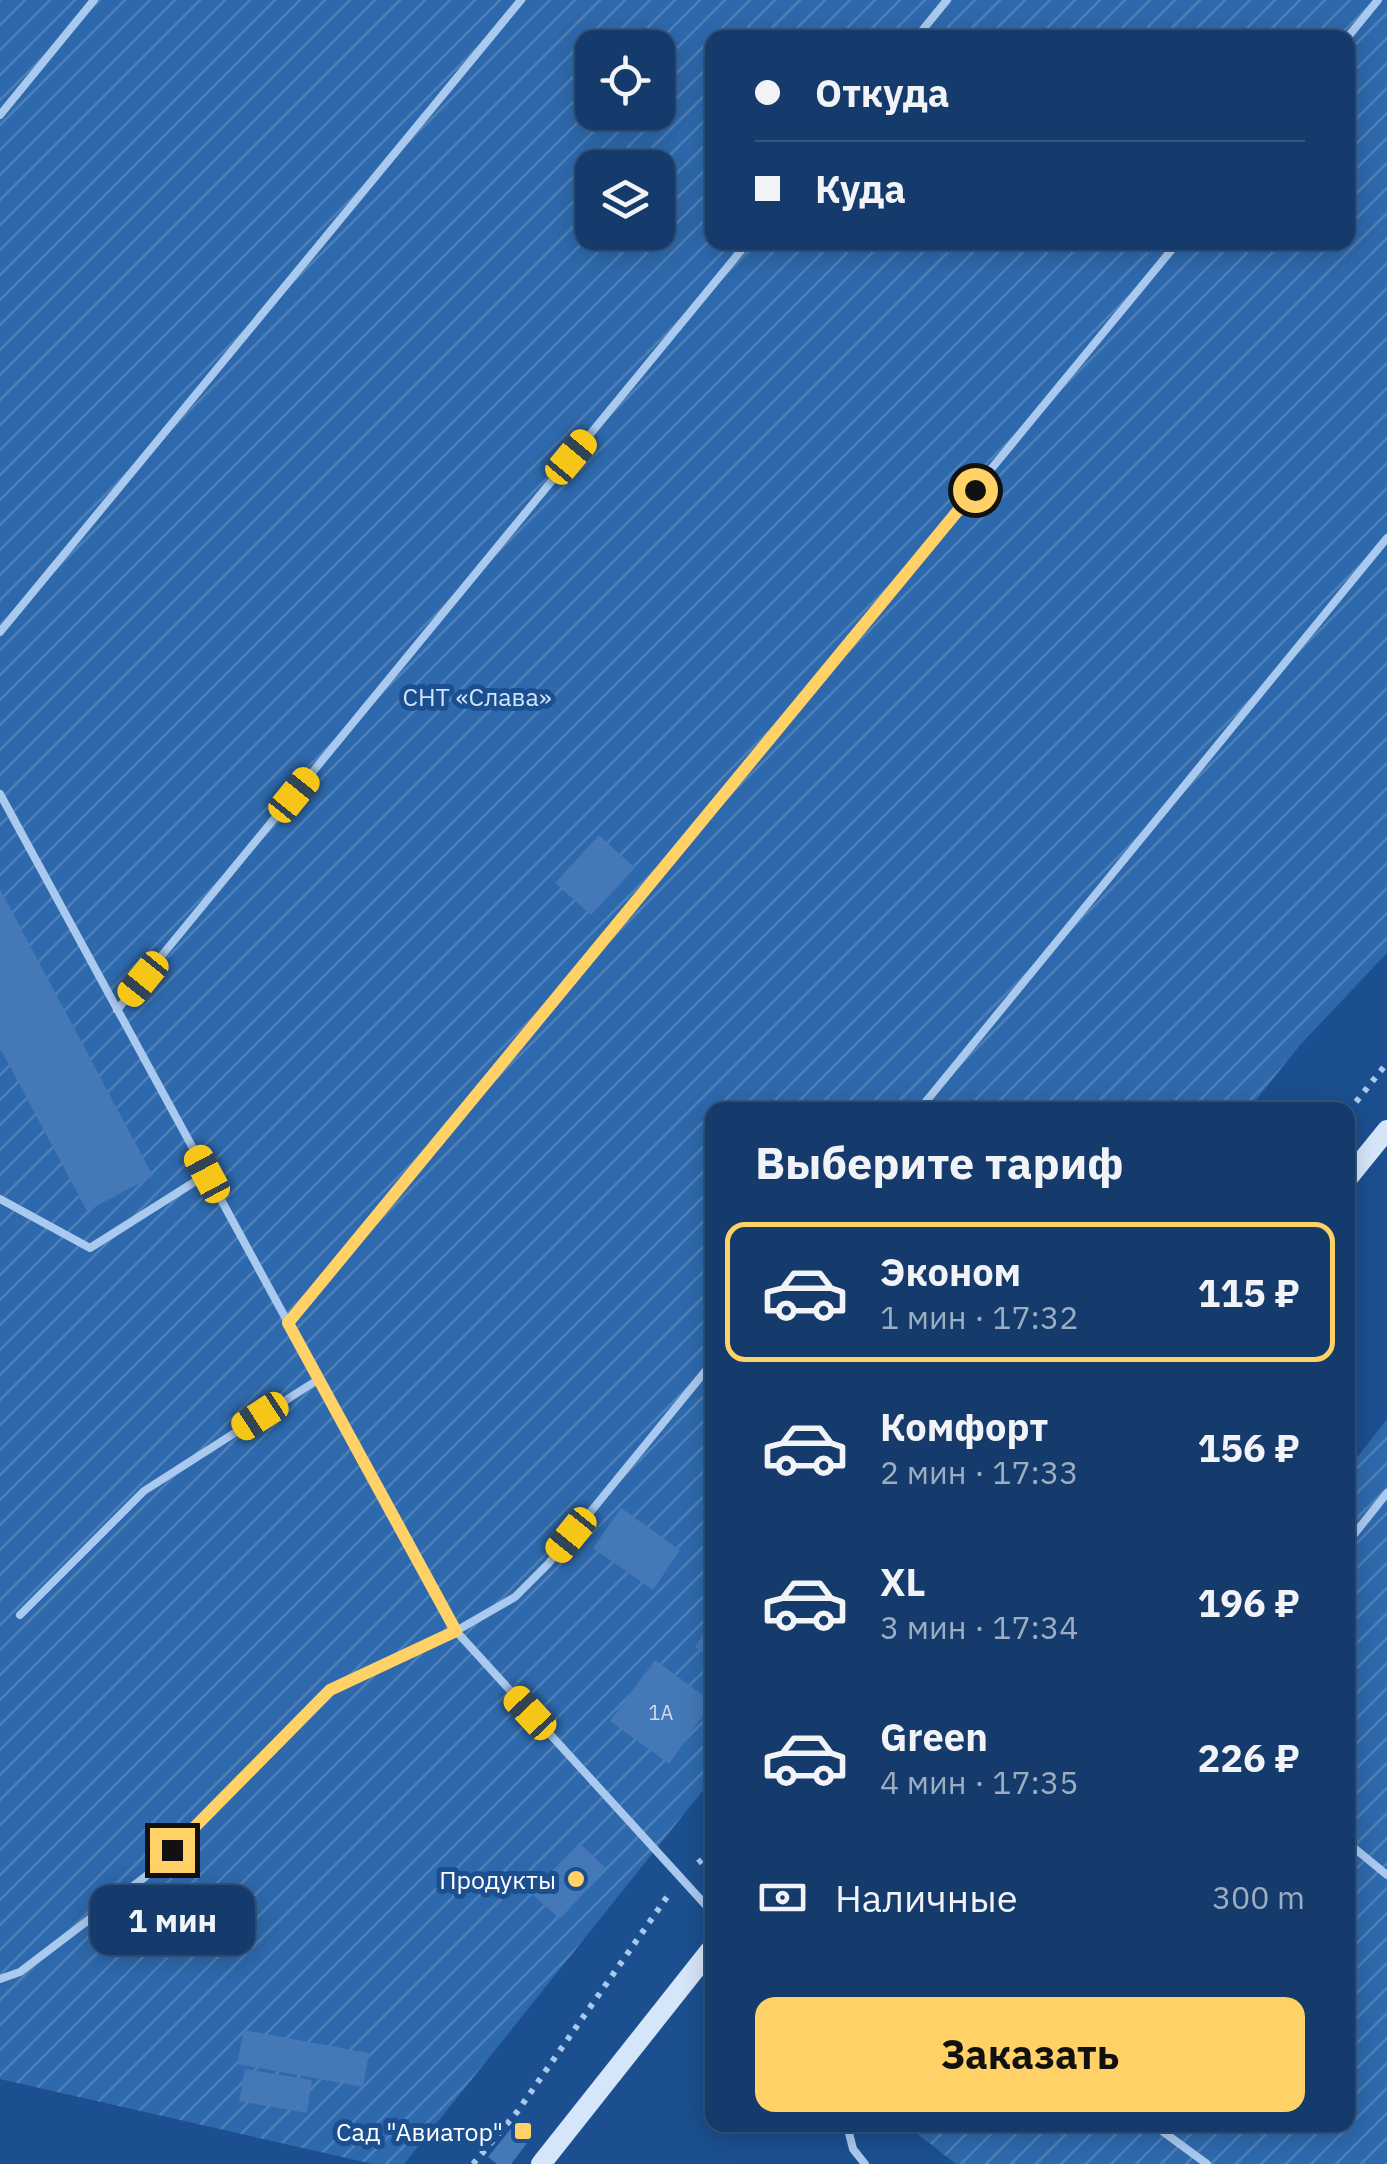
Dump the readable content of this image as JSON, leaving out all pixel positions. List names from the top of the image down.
{
  "parks": ["СНТ «Слава»"],
  "places": {
    "other": ["Продукты"],
    "transit": ["Сад \"Авиатор\""]
  },
  "house_numbers": ["1А"],
  "page": {
    "banner": ["Откуда", "Куда"],
    "heading": "Выберите тариф",
    "list": [
      {
        "name": "Эконом",
        "note": "1 мин · 17:32",
        "value": "115 ₽"
      },
      {
        "name": "Комфорт",
        "note": "2 мин · 17:33",
        "value": "156 ₽"
      },
      {
        "name": "XL",
        "note": "3 мин · 17:34",
        "value": "196 ₽"
      },
      {
        "name": "Green",
        "note": "4 мин · 17:35",
        "value": "226 ₽"
      }
    ],
    "pay": ["Наличные", "300 m"],
    "bubble": "1 мин",
    "buttons": "Заказать"
  }
}
